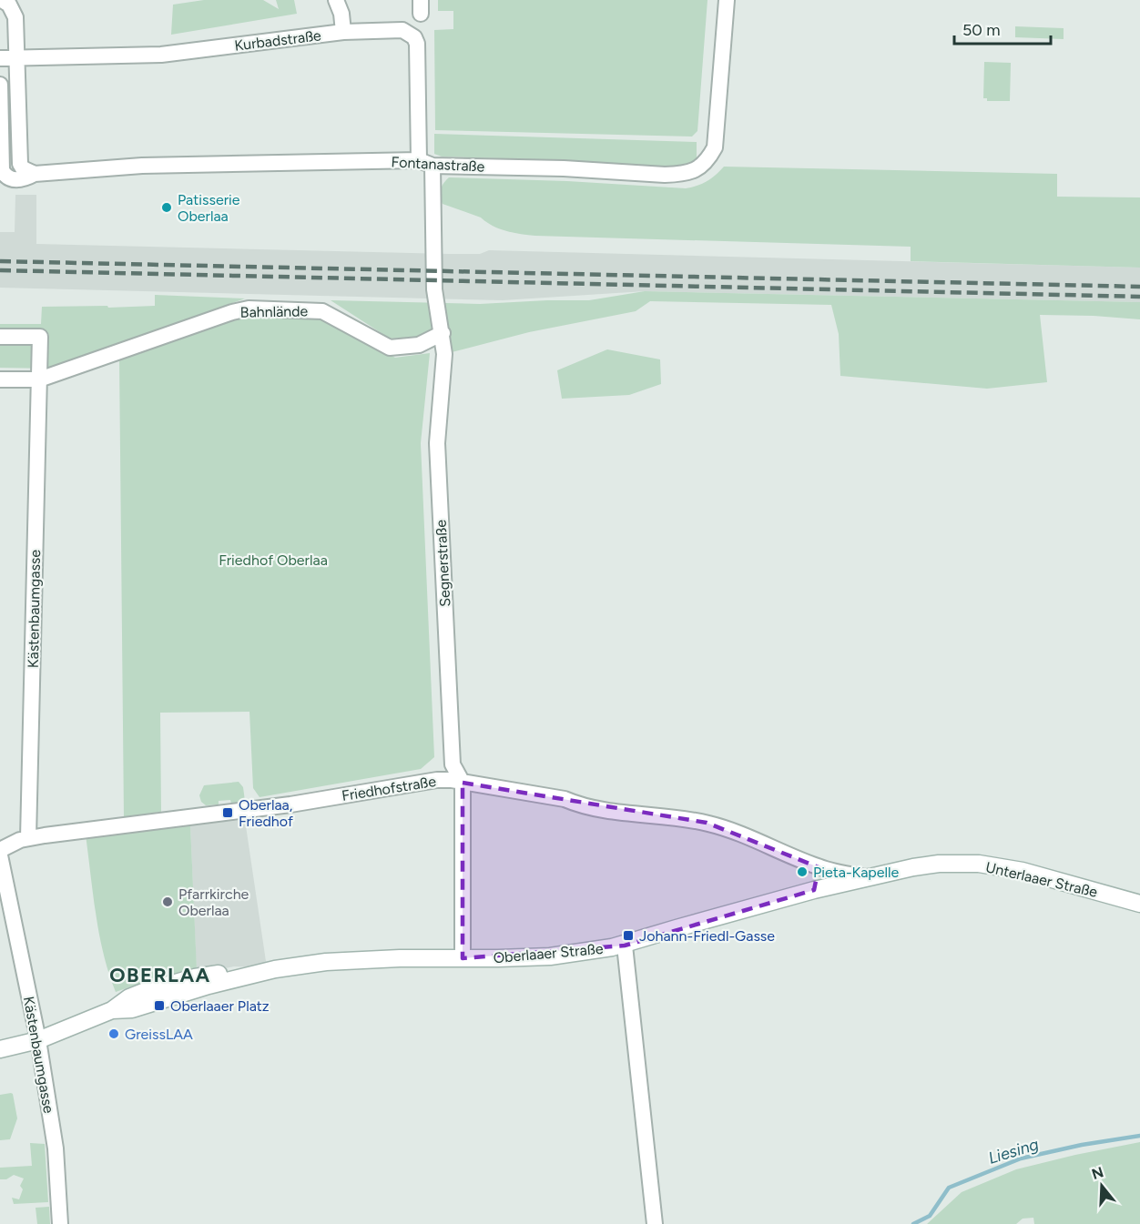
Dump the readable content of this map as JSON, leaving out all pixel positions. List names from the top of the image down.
{
  "streets": {
    "main road": ["Unterlaaer Straße", "Oberlaaer Straße"],
    "street": [
      "Kurbadstraße",
      "Fontanastraße",
      "Bahnlände",
      "Segnerstraße",
      "Kästenbaumgasse",
      "Friedhofstraße"
    ]
  },
  "crossings": [
    ["Kurbadstraße", "Fontanastraße"],
    ["Kurbadstraße", "Segnerstraße"],
    ["Fontanastraße", "Segnerstraße"],
    ["Bahnlände", "Segnerstraße"],
    ["Bahnlände", "Kästenbaumgasse"],
    ["Segnerstraße", "Friedhofstraße"],
    ["Segnerstraße", "Oberlaaer Straße"],
    ["Kästenbaumgasse", "Friedhofstraße"],
    ["Kästenbaumgasse", "Oberlaaer Straße"],
    ["Friedhofstraße", "Unterlaaer Straße"],
    ["Unterlaaer Straße", "Oberlaaer Straße"]
  ],
  "districts": ["OBERLAA"],
  "water": ["Liesing"],
  "parks": ["Friedhof Oberlaa"],
  "places": {
    "other": [
      "Patisserie Oberlaa",
      "Pieta-Kapelle",
      "Pfarrkirche Oberlaa",
      "GreissLAA"
    ],
    "transit": ["Oberlaa, Friedhof", "Johann-Friedl-Gasse", "Oberlaaer Platz"]
  },
  "scale_bar": "50 m",
  "north": "top"
}
